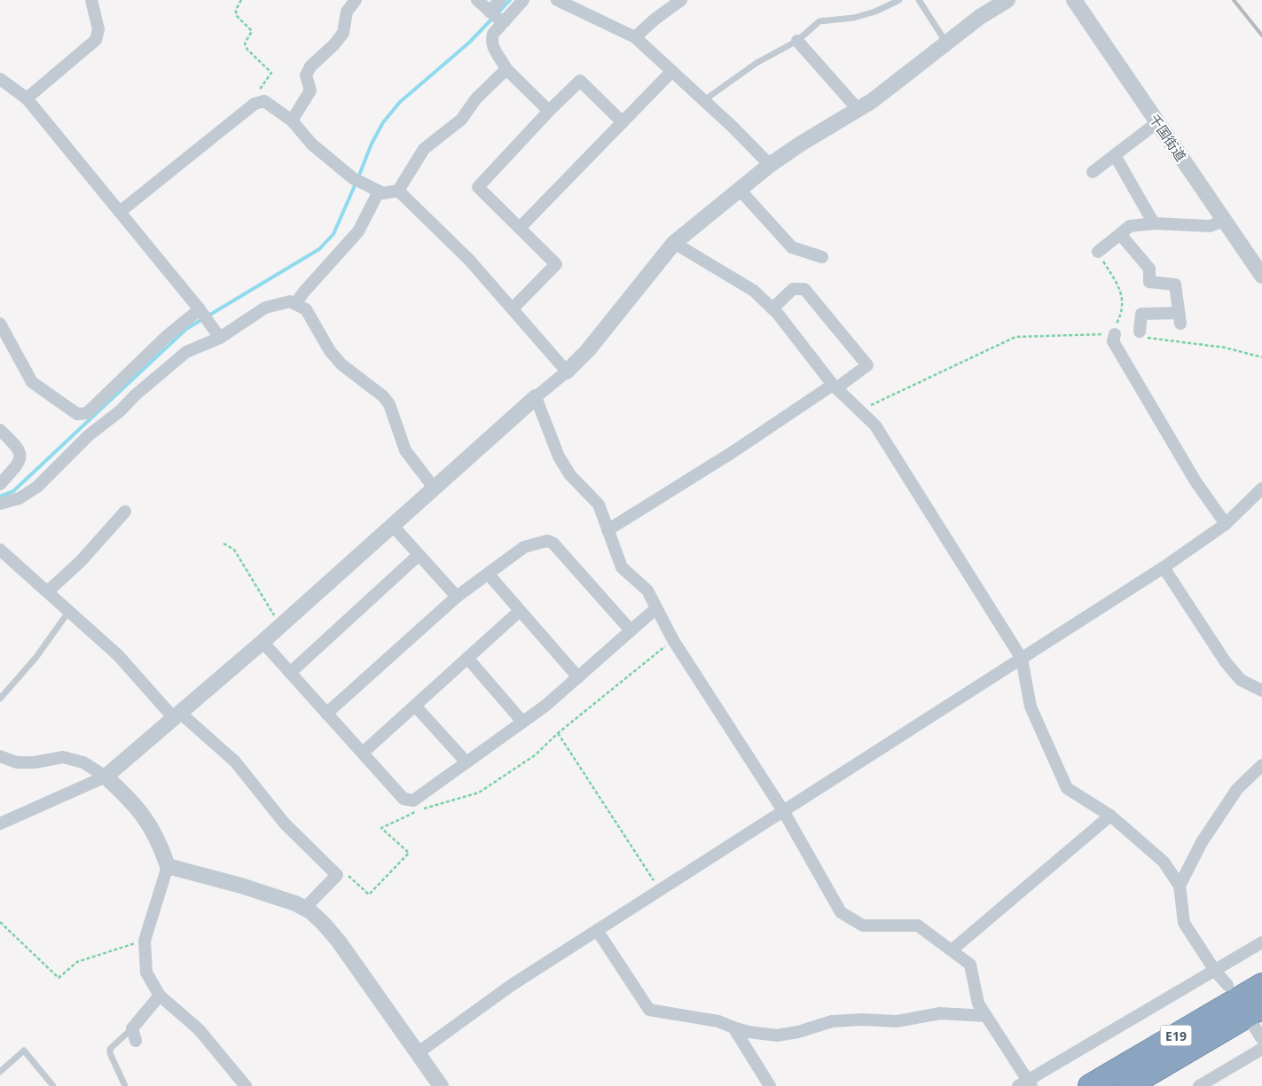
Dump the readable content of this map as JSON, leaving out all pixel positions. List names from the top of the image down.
{
  "streets": {
    "highway": ["E19"],
    "street": ["千国街道"]
  }
}
